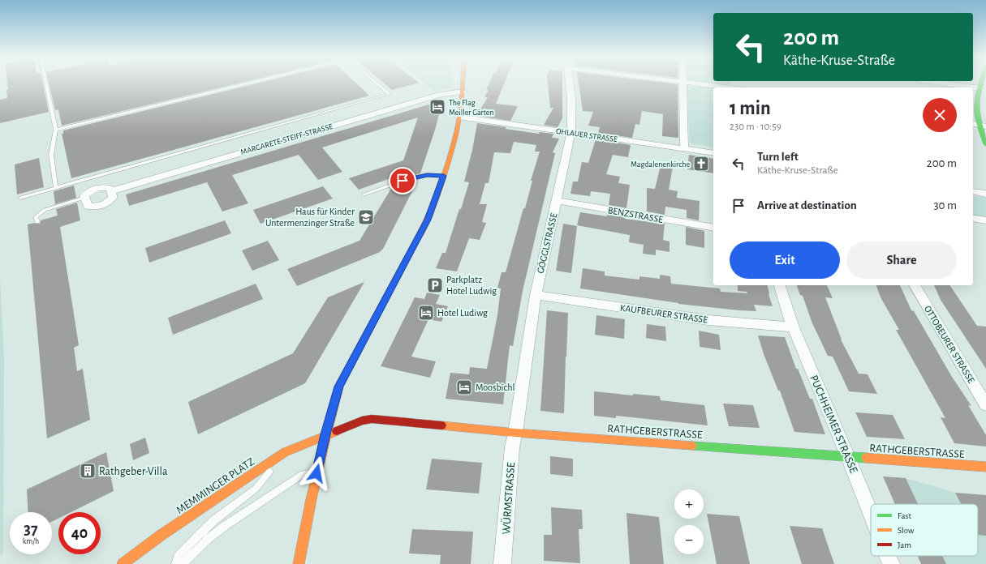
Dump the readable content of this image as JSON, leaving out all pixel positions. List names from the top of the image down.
{
  "streets": {
    "street": [
      "OHLAUER STRASSE",
      "MARGARETE-STEIFF-STRASSE",
      "BENZSTRASSE",
      "GÖGGLSTRASSE",
      "KAUFBEURER STRASSE",
      "OTTOBEURER STRASSE",
      "PUCHHEIMER STRASSE",
      "RATHGEBERSTRASSE",
      "MEMMINGER PLATZ",
      "WÜRMSTRASSE"
    ]
  },
  "crossings": [
    ["OHLAUER STRASSE", "GÖGGLSTRASSE"],
    ["BENZSTRASSE", "GÖGGLSTRASSE"],
    ["GÖGGLSTRASSE", "KAUFBEURER STRASSE"],
    ["GÖGGLSTRASSE", "RATHGEBERSTRASSE"],
    ["GÖGGLSTRASSE", "WÜRMSTRASSE"],
    ["KAUFBEURER STRASSE", "PUCHHEIMER STRASSE"],
    ["PUCHHEIMER STRASSE", "RATHGEBERSTRASSE"],
    ["RATHGEBERSTRASSE", "MEMMINGER PLATZ"],
    ["RATHGEBERSTRASSE", "WÜRMSTRASSE"]
  ],
  "places": {
    "hotel": ["The Flag Meiller Gärten", "Hotel Ludiwg", "Moosbichl"],
    "church": ["Magdalenenkirche"],
    "school or university": ["Haus für Kinder Untermenzinger Straße"],
    "parking": ["Parkplatz Hotel Ludwig"],
    "building": ["Rathgeber-Villa"]
  },
  "legend": ["Fast", "Slow", "Jam"],
  "page": {
    "turn": ["200 m", "Käthe-Kruse-Straße"],
    "heading": ["1 min", "230 m · 10:59"],
    "list": [
      {
        "name": "Turn left",
        "note": "Käthe-Kruse-Straße",
        "value": "200 m"
      },
      {
        "name": "Arrive at destination",
        "value": "30 m"
      }
    ],
    "buttons": ["Exit", "Share"],
    "map_buttons": ["+", "−"],
    "speed": "37 km/h",
    "limit": "40"
  }
}
